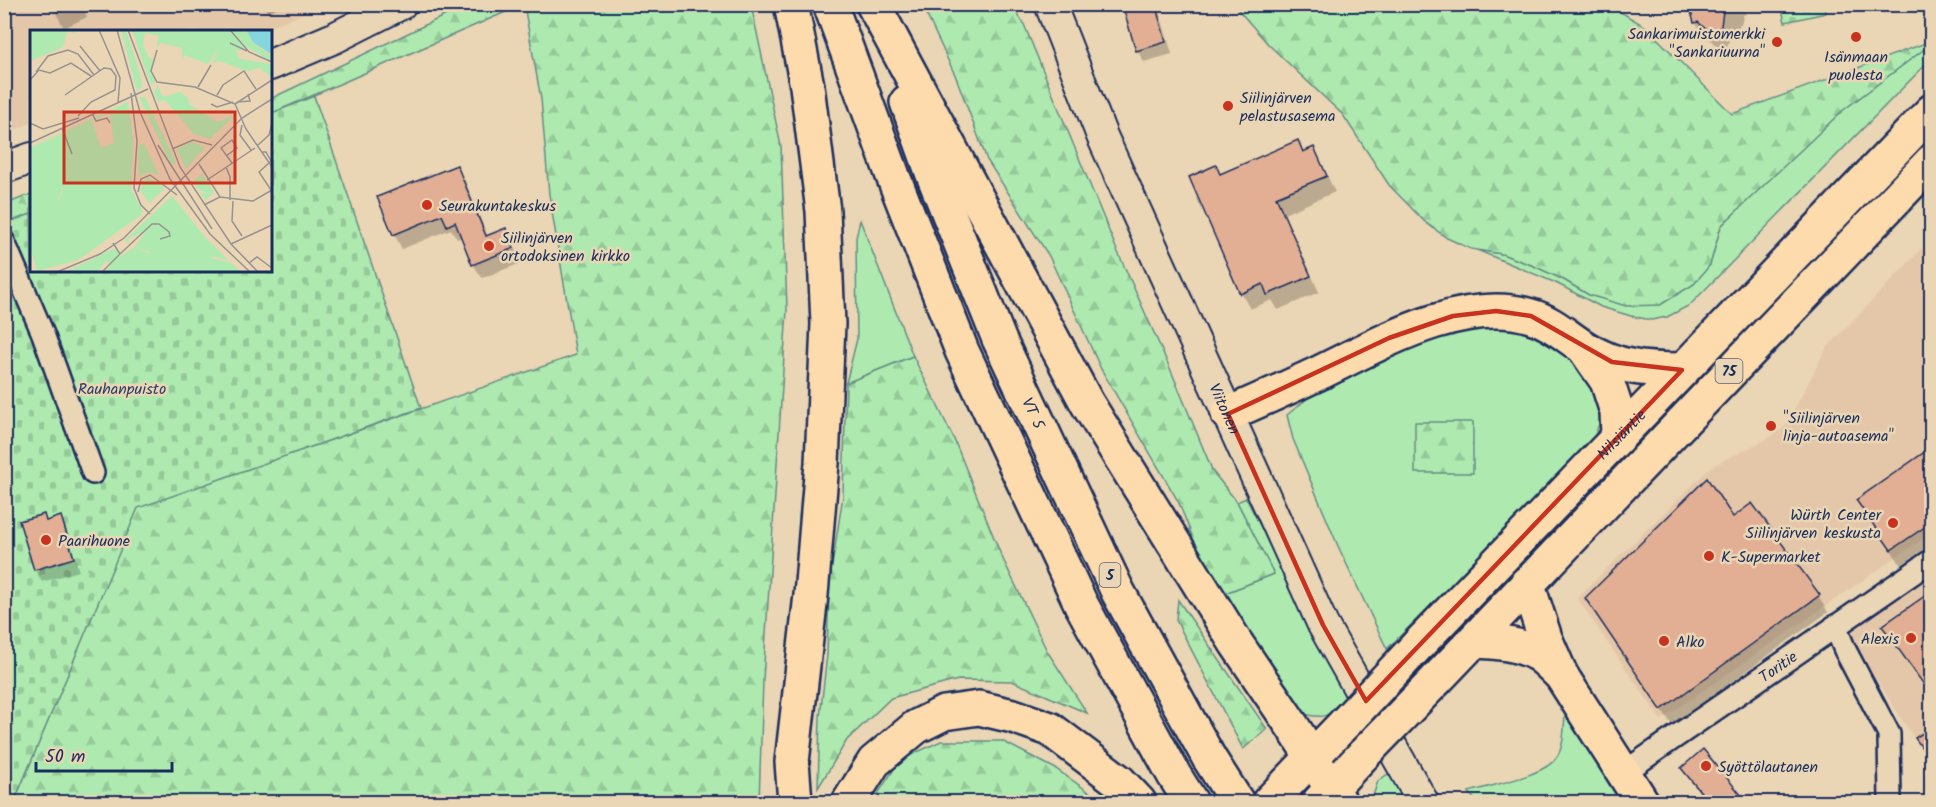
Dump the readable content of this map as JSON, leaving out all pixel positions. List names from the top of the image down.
{
  "streets": {
    "main road": [
      "75",
      "Viitonen",
      "VT 5",
      "Nilsiäntie",
      "5"
    ],
    "street": ["Toritie"]
  },
  "crossings": [
    ["75", "Nilsiäntie"]
  ],
  "parks": ["Rauhanpuisto"],
  "places": [
    "Isänmaan puolesta",
    "Sankarimuistomerkki \"Sankariuurna\"",
    "Siilinjärven pelastusasema",
    "Seurakuntakeskus",
    "Siilinjärven ortodoksinen kirkko",
    "\"Siilinjärven linja-autoasema\"",
    "Würth Center Siilinjärven keskusta",
    "Paarihuone",
    "K-Supermarket",
    "Alexis",
    "Alko",
    "Syöttölautanen"
  ],
  "scale_bar": "50 m"
}
